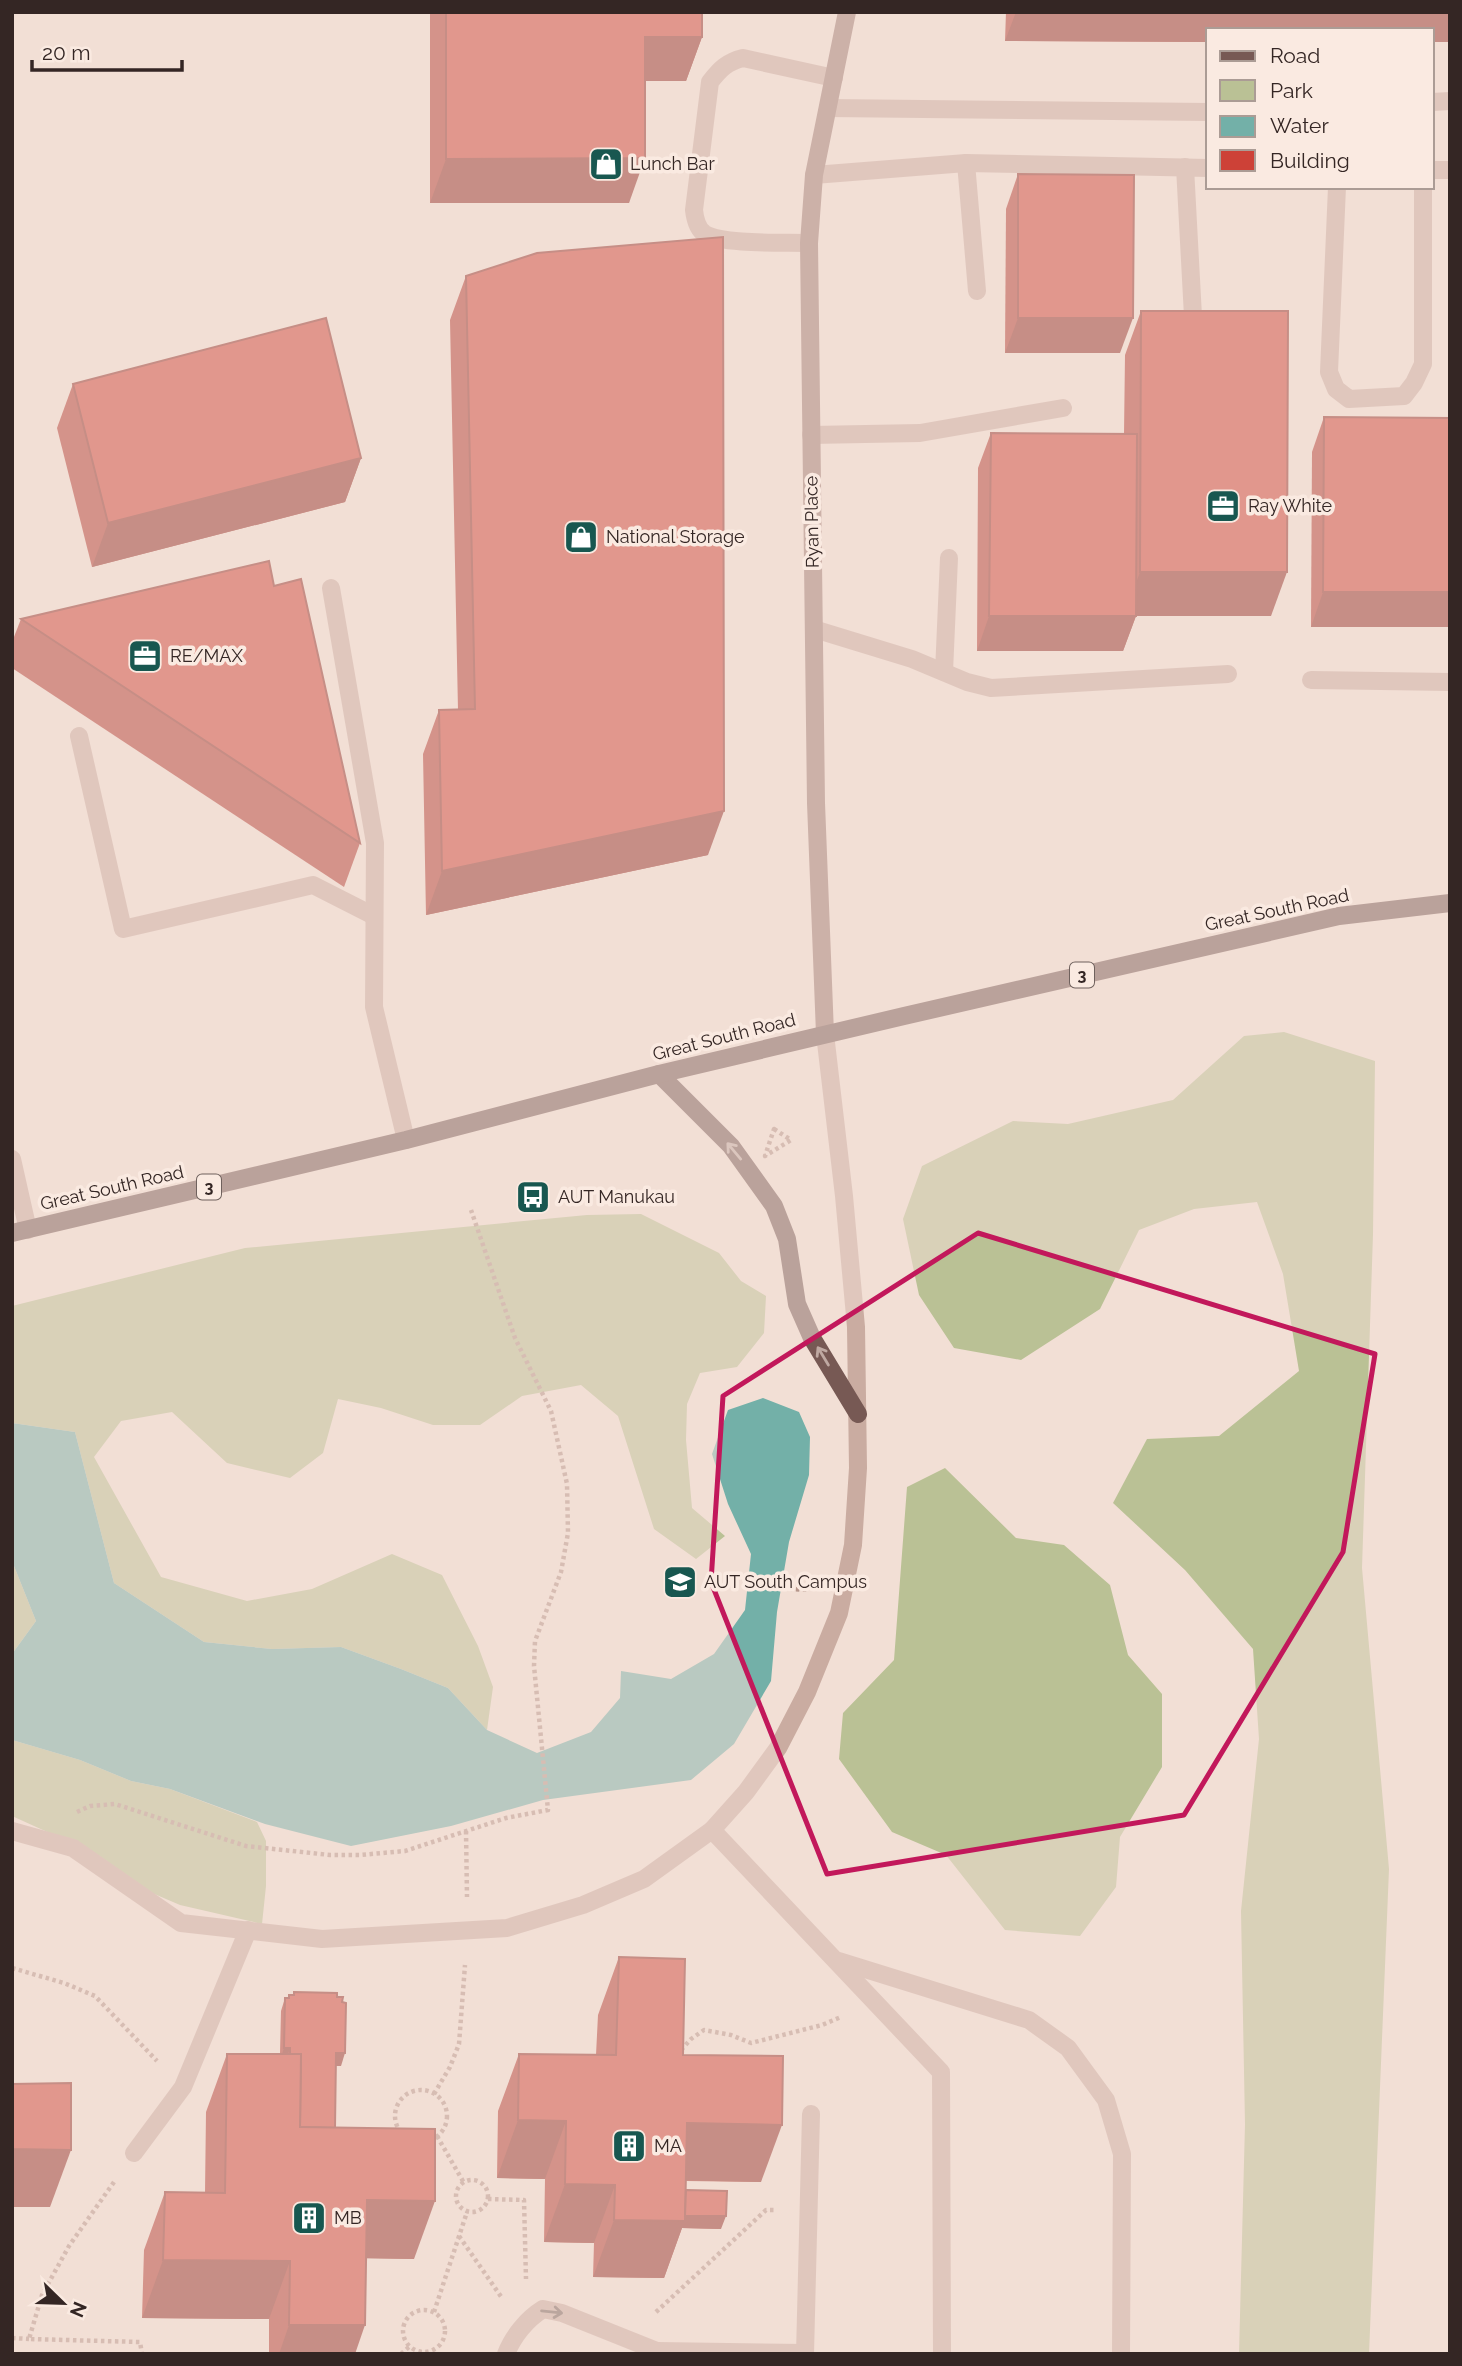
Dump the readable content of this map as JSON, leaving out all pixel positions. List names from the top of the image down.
{
  "streets": {
    "main road": ["Great South Road", "3"],
    "street": ["Ryan Place"]
  },
  "crossings": [
    ["Ryan Place", "Great South Road"]
  ],
  "places": {
    "shop": ["Lunch Bar", "National Storage"],
    "office": ["Ray White", "RE/MAX"],
    "bus stop": ["AUT Manukau"],
    "school or university": ["AUT South Campus"],
    "building": ["MA", "MB"]
  },
  "legend": [
    "Road",
    "Park",
    "Water",
    "Building"
  ],
  "scale_bar": "20 m",
  "north": "bottom right"
}
